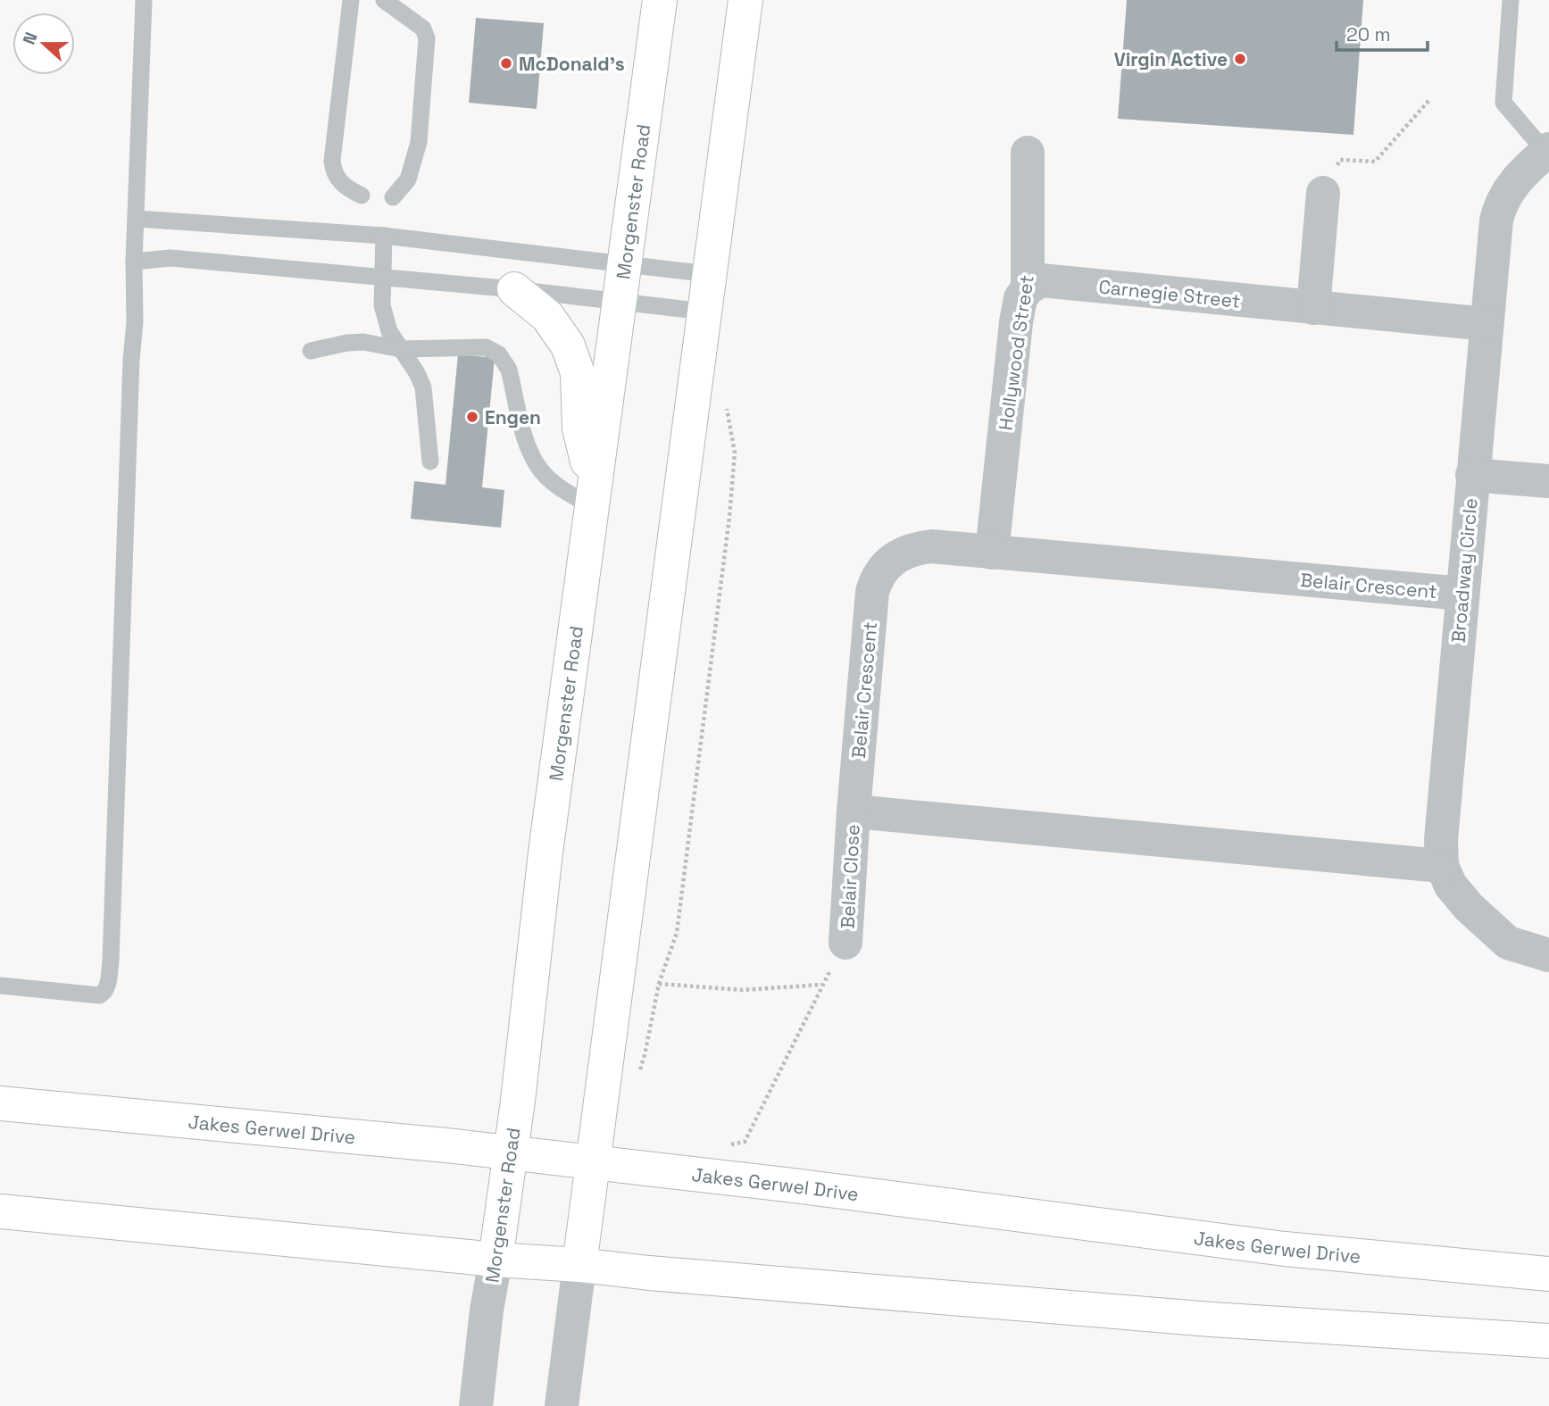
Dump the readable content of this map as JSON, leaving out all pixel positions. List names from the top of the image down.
{
  "streets": {
    "main road": ["Morgenster Road", "Jakes Gerwel Drive"],
    "street": [
      "Carnegie Street",
      "Hollywood Street",
      "Broadway Circle",
      "Belair Crescent",
      "Belair Close"
    ]
  },
  "crossings": [
    ["Morgenster Road", "Jakes Gerwel Drive"],
    ["Carnegie Street", "Hollywood Street"],
    ["Carnegie Street", "Broadway Circle"],
    ["Hollywood Street", "Belair Crescent"],
    ["Broadway Circle", "Belair Crescent"],
    ["Belair Crescent", "Belair Close"]
  ],
  "places": ["Virgin Active", "McDonald's", "Engen"],
  "scale_bar": "20 m",
  "north": "left"
}
